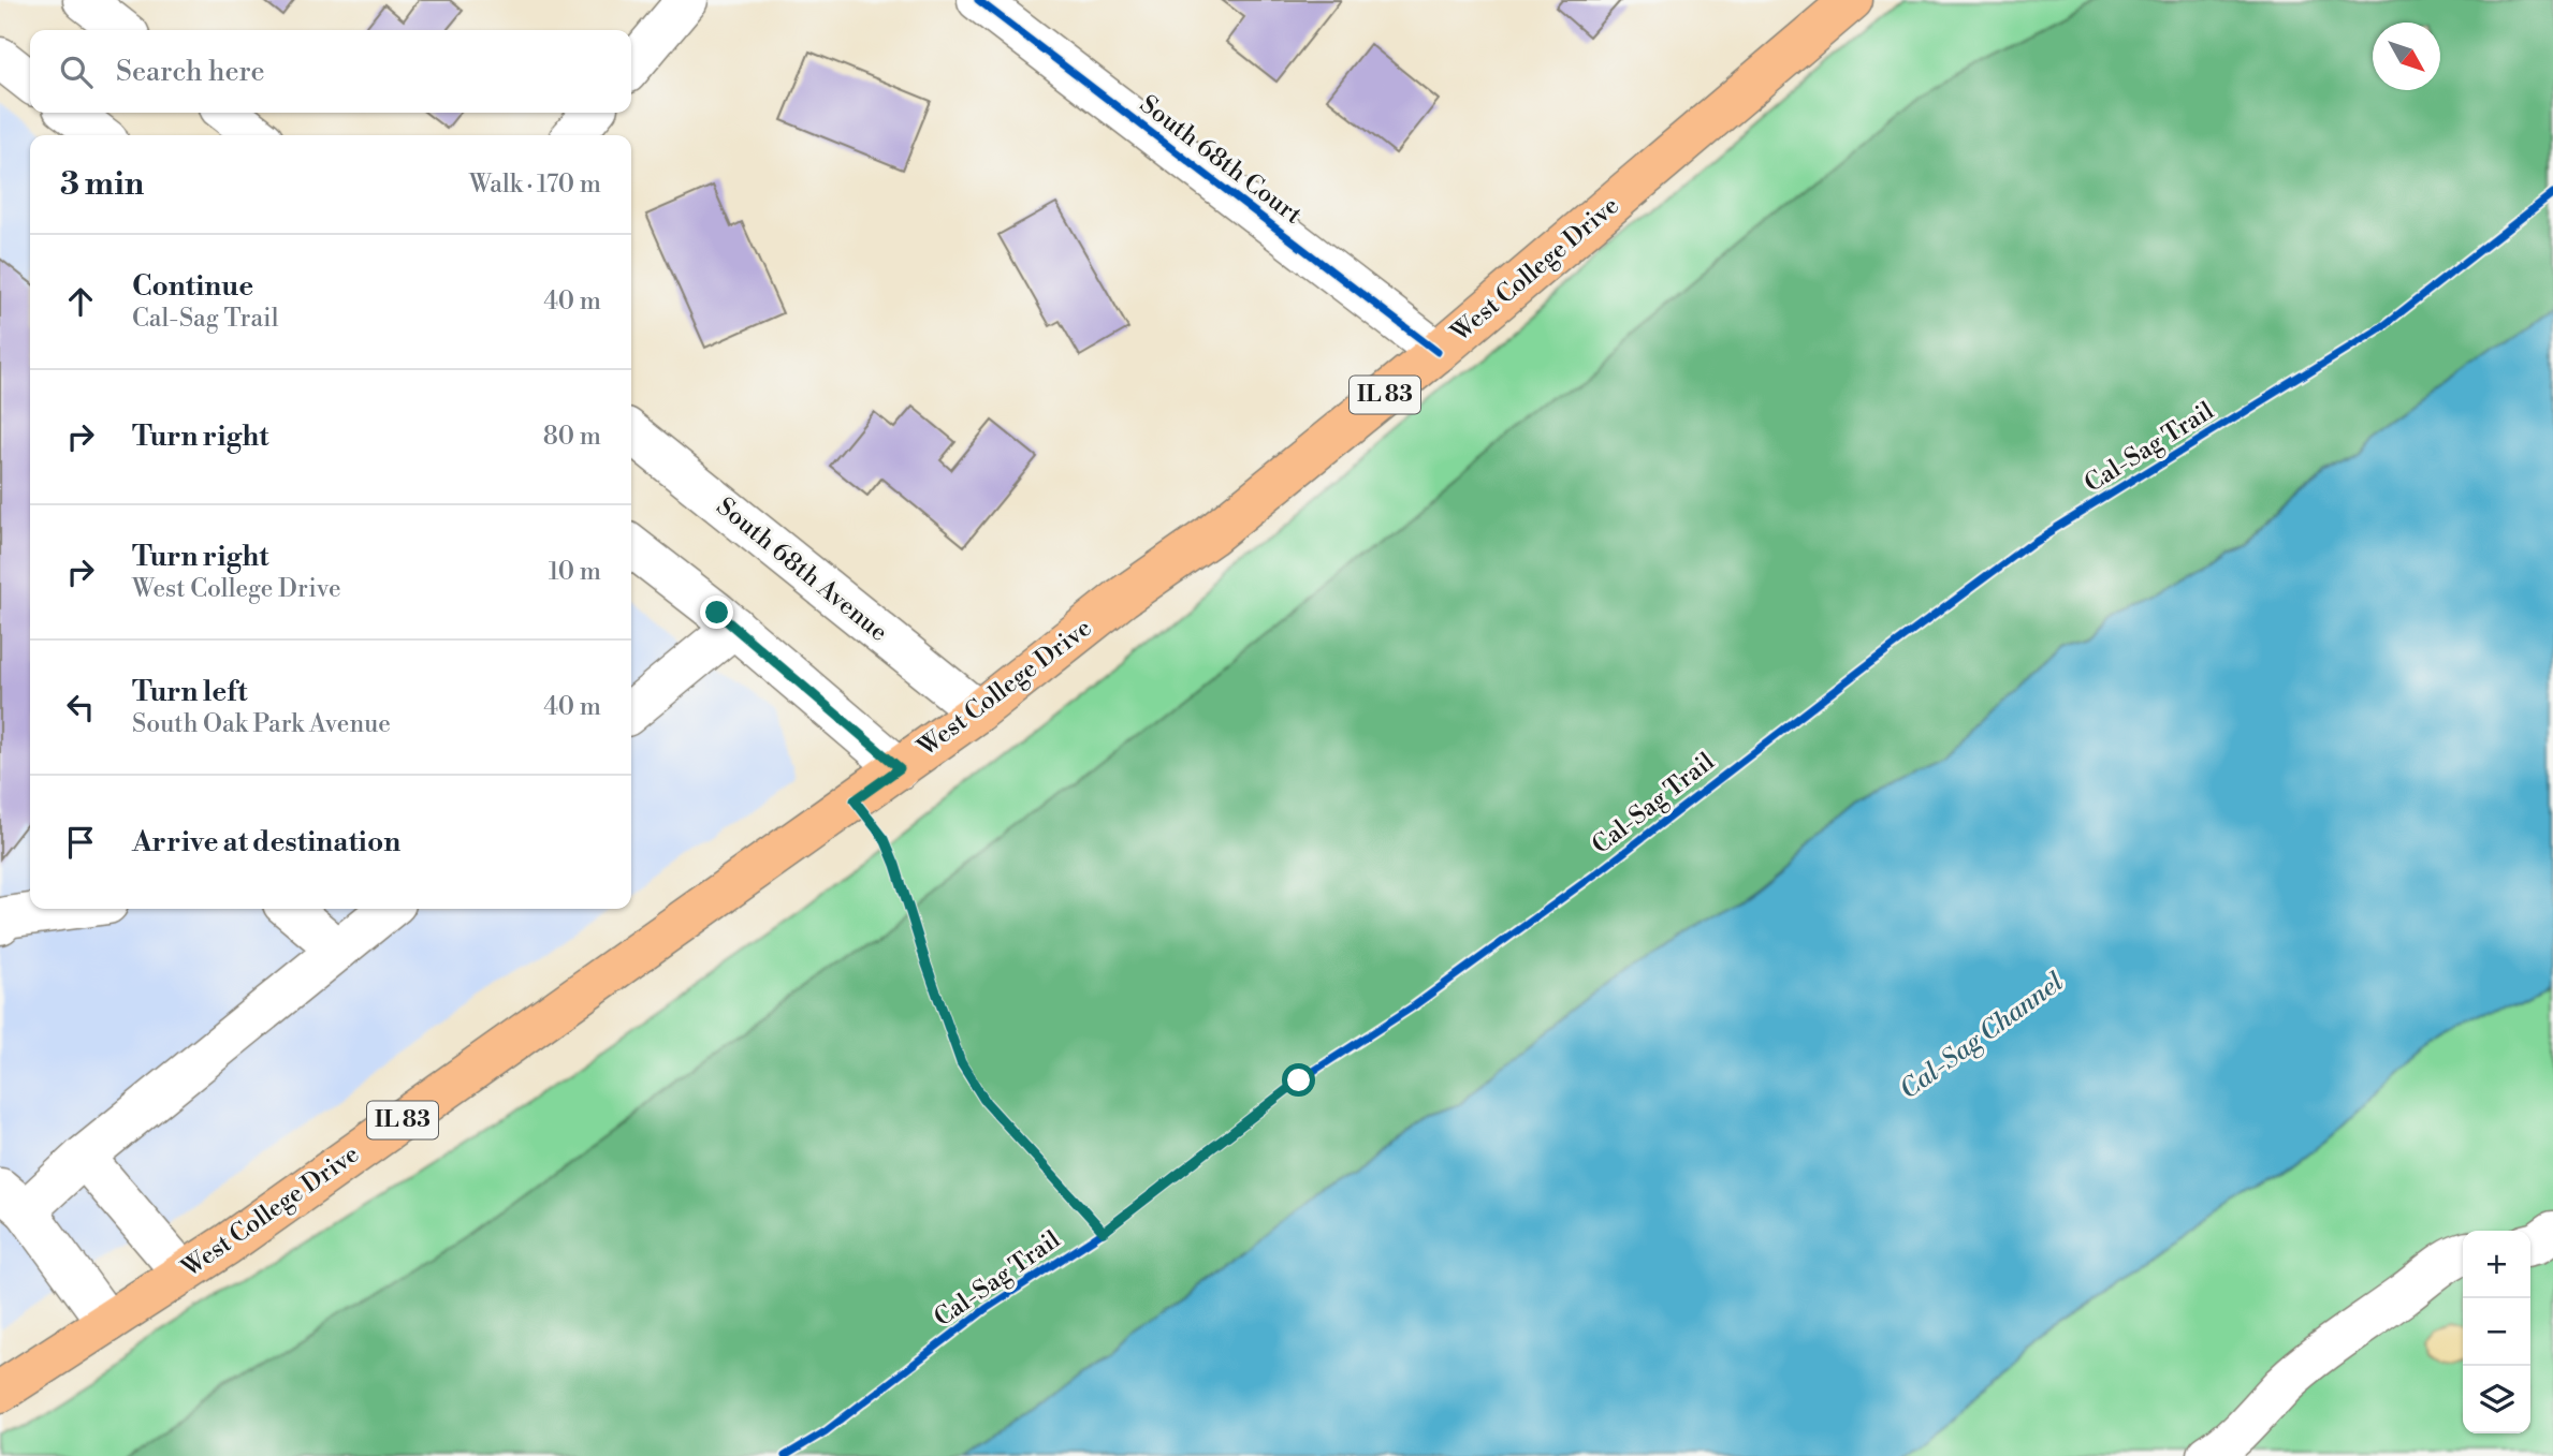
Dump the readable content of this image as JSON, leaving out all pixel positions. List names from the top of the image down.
{
  "streets": {
    "main road": ["West College Drive", "IL 83"],
    "street": ["South 68th Court", "South 68th Avenue"],
    "cycle path": ["Cal-Sag Trail"]
  },
  "crossings": [
    ["South 68th Court", "West College Drive"],
    ["West College Drive", "South 68th Avenue"]
  ],
  "water": ["Cal-Sag Channel"],
  "north": "bottom right",
  "page": {
    "search": "Search here",
    "heading": ["3 min", "Walk · 170 m"],
    "list": [
      ["Continue", "Cal-Sag Trail", "40 m"],
      ["Turn right", "80 m"],
      ["Turn right", "West College Drive", "10 m"],
      ["Turn left", "South Oak Park Avenue", "40 m"],
      "Arrive at destination"
    ],
    "map_buttons": ["+", "−"]
  }
}
